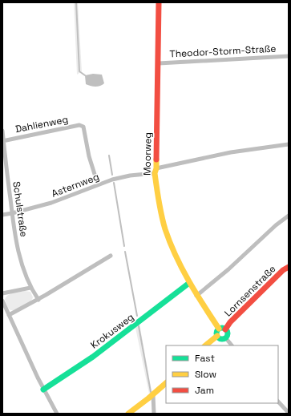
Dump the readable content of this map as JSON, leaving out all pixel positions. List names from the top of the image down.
{
  "streets": {
    "street": [
      "Theodor-Storm-Straße",
      "Dahlienweg",
      "Moorweg",
      "Asternweg",
      "Schulstraße",
      "Lornsenstraße",
      "Krokusweg"
    ]
  },
  "crossings": [
    ["Theodor-Storm-Straße", "Moorweg"],
    ["Dahlienweg", "Asternweg"],
    ["Dahlienweg", "Schulstraße"],
    ["Moorweg", "Asternweg"],
    ["Moorweg", "Lornsenstraße"],
    ["Moorweg", "Krokusweg"],
    ["Asternweg", "Schulstraße"]
  ],
  "legend": ["Fast", "Slow", "Jam"]
}
